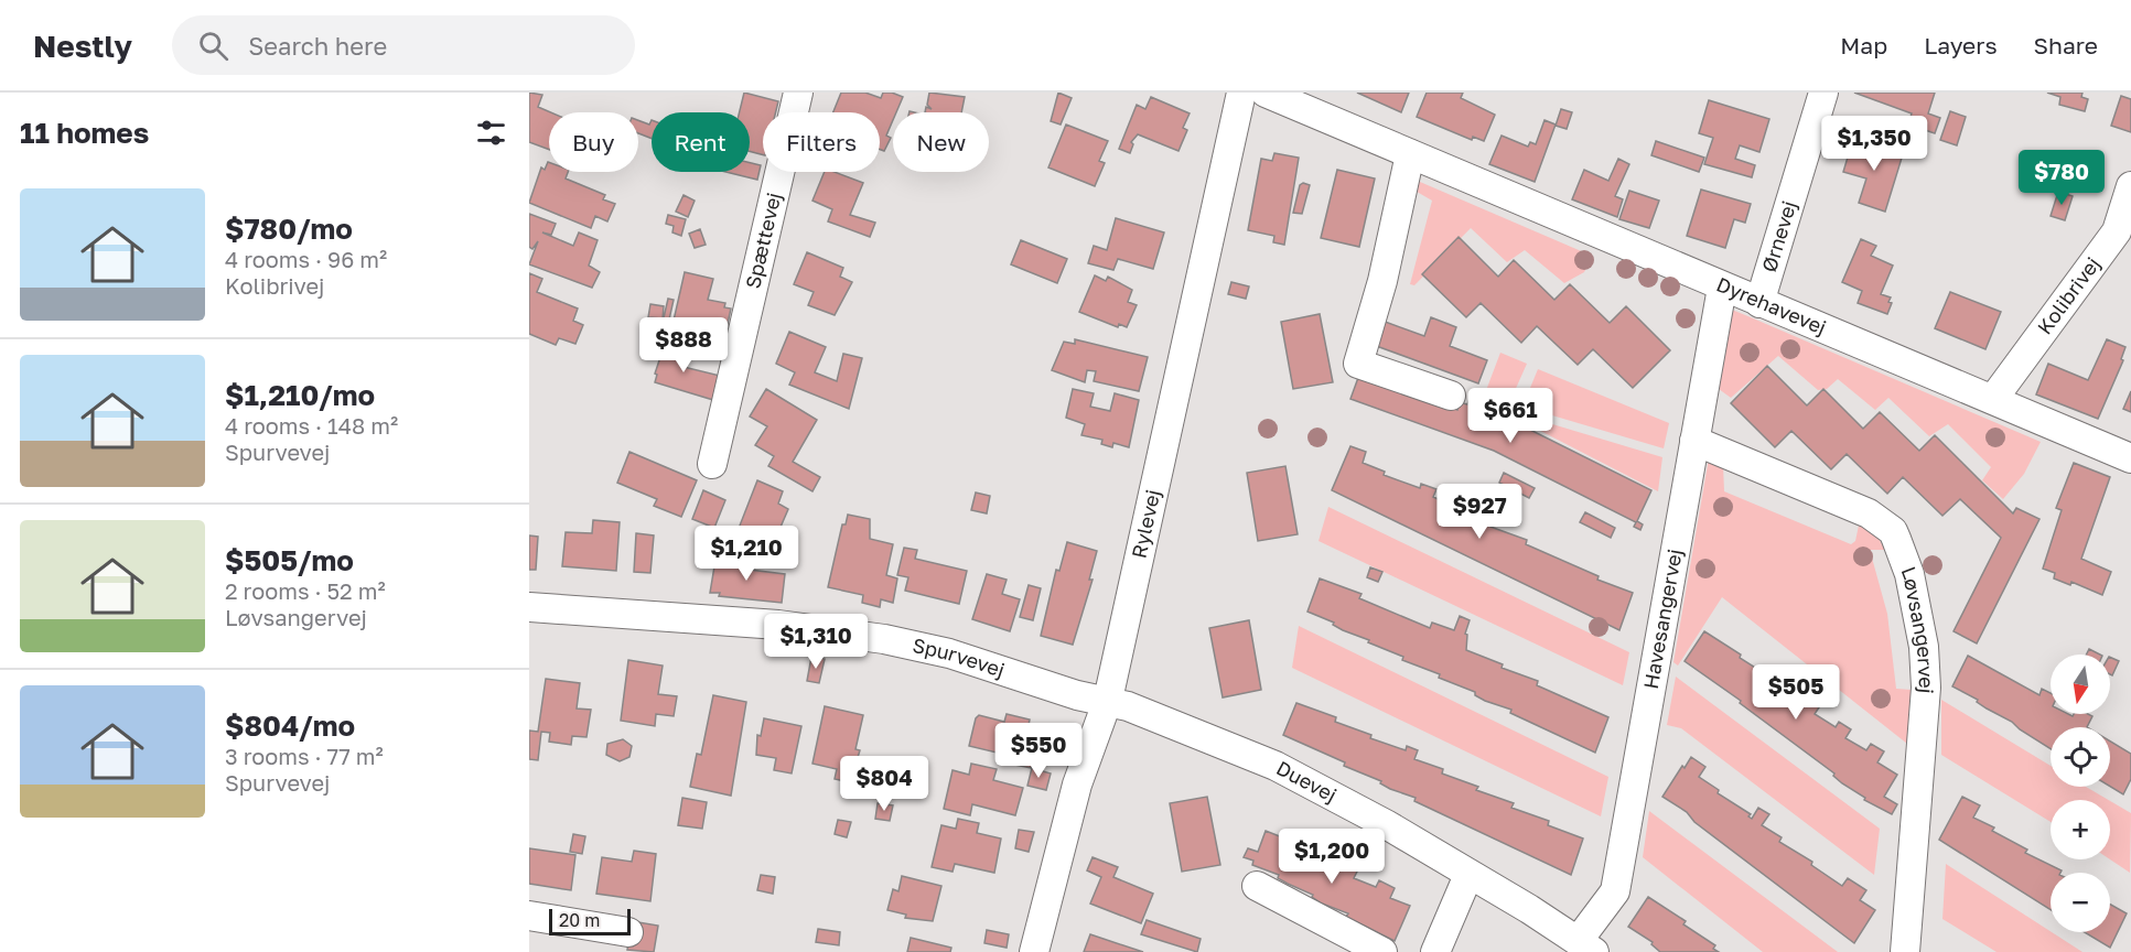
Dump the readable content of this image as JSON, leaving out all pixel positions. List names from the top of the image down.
{
  "streets": {
    "street": [
      "Ørnevej",
      "Spættevej",
      "Kolibrivej",
      "Dyrehavevej",
      "Rylevej",
      "Havesangervej",
      "Løvsangervej",
      "Spurvevej",
      "Duevej"
    ]
  },
  "crossings": [
    ["Ørnevej", "Dyrehavevej"],
    ["Kolibrivej", "Dyrehavevej"],
    ["Dyrehavevej", "Havesangervej"],
    ["Rylevej", "Spurvevej"],
    ["Rylevej", "Duevej"],
    ["Havesangervej", "Løvsangervej"],
    ["Havesangervej", "Duevej"],
    ["Spurvevej", "Duevej"]
  ],
  "scale_bar": "20 m",
  "north": "bottom",
  "page": {
    "header": "Nestly",
    "search": "Search here",
    "nav": ["Map", "Layers", "Share"],
    "heading": "11 homes",
    "chip": [
      "Buy",
      "Rent",
      "Filters",
      "New"
    ],
    "price": [
      "$1,350",
      "$780",
      "$888",
      "$661",
      "$927",
      "$1,210",
      "$1,310",
      "$505",
      "$550",
      "$804",
      "$1,200"
    ],
    "list": [
      {
        "name": "$780/mo",
        "note": "4 rooms · 96 m² · Kolibrivej"
      },
      {
        "name": "$1,210/mo",
        "note": "4 rooms · 148 m² · Spurvevej"
      },
      {
        "name": "$505/mo",
        "note": "2 rooms · 52 m² · Løvsangervej"
      },
      {
        "name": "$804/mo",
        "note": "3 rooms · 77 m² · Spurvevej"
      }
    ],
    "map_buttons": ["+", "−"],
    "scale": "20 m"
  }
}
